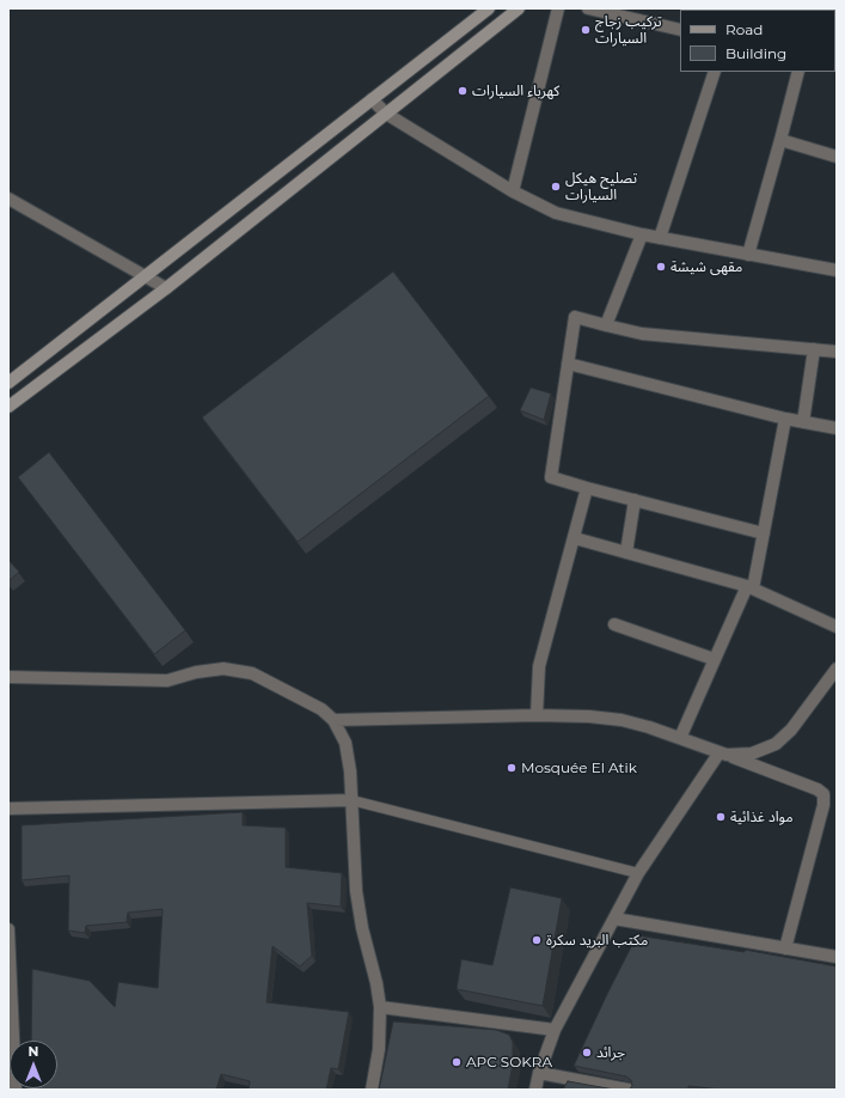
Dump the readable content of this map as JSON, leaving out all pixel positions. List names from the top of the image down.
{
  "places": [
    "تركيب زجاج السيارات",
    "كهرباء السيارات",
    "تصليح هيكل السيارات",
    "مقهى شيشة",
    "Mosquée El Atik",
    "مواد غذائية",
    "مكتب البريد سكرة",
    "جرائد",
    "APC SOKRA"
  ],
  "legend": ["Road", "Building"],
  "north": "top"
}
